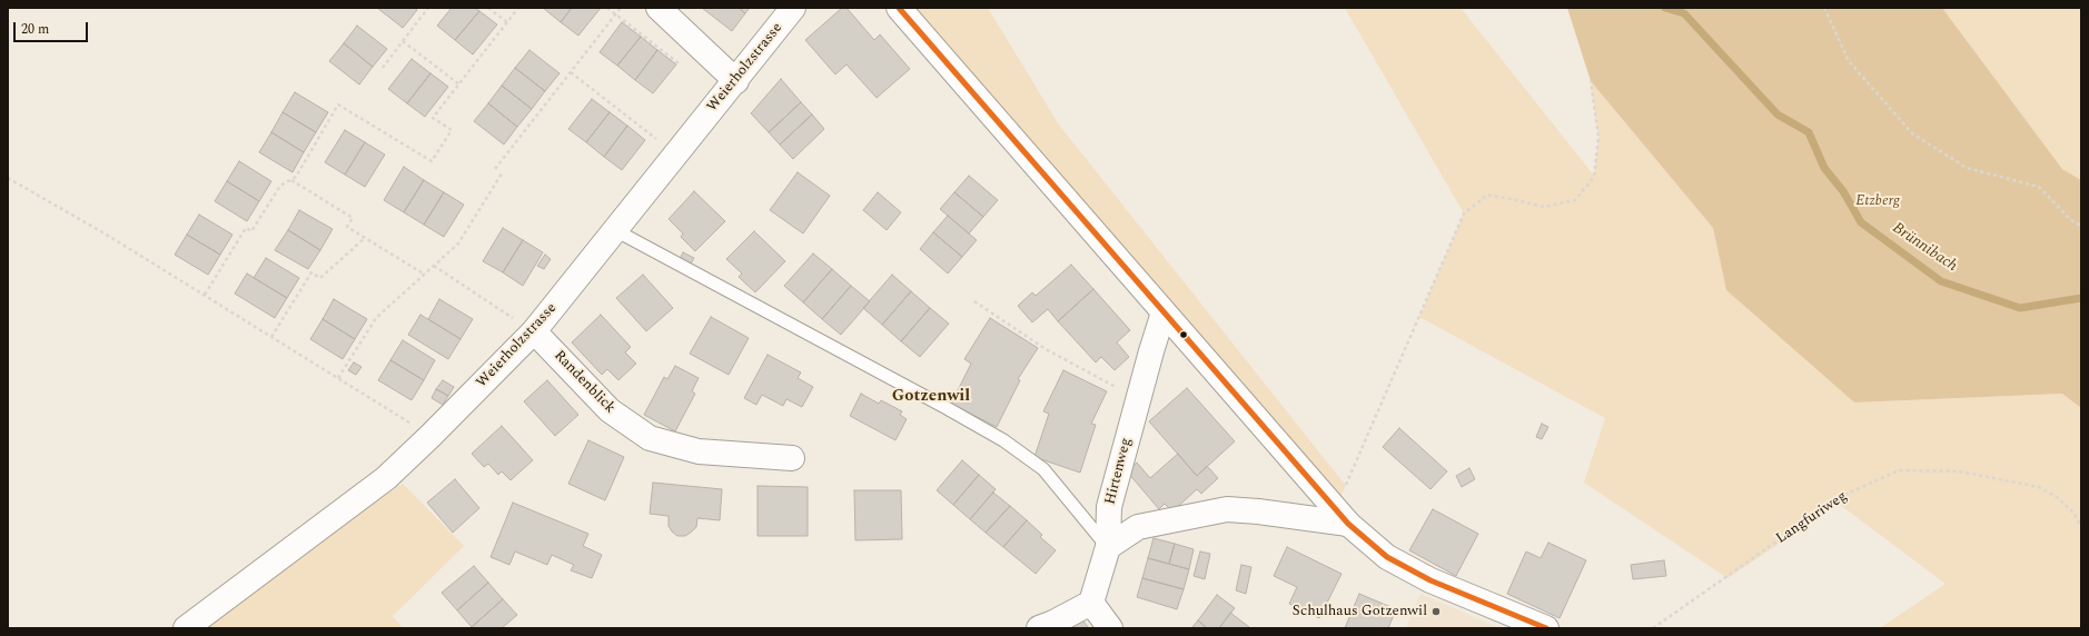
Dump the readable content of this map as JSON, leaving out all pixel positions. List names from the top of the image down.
{
  "streets": {
    "street": ["Weierholzstrasse", "Randenblick", "Hirtenweg"],
    "path": ["Langfuriweg"]
  },
  "crossings": [
    ["Weierholzstrasse", "Randenblick"]
  ],
  "districts": ["Gotzenwil"],
  "water": ["Brünnibach"],
  "parks": ["Etzberg"],
  "places": ["Schulhaus Gotzenwil"],
  "scale_bar": "20 m"
}
